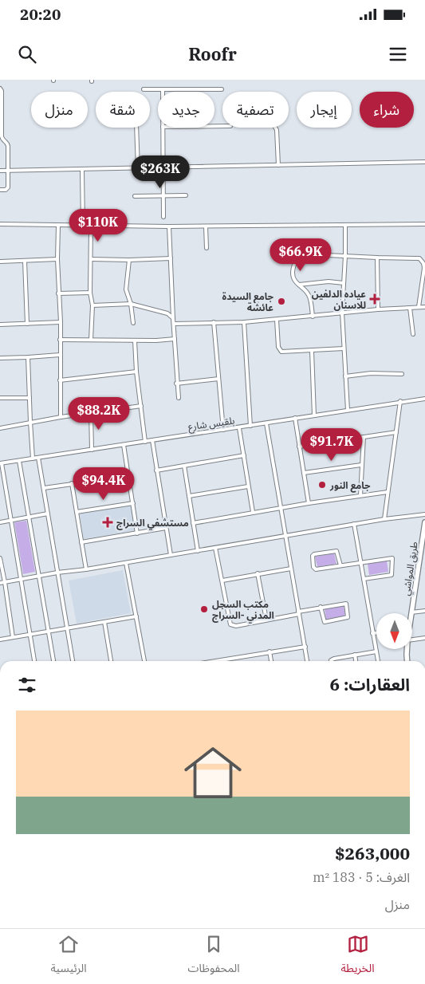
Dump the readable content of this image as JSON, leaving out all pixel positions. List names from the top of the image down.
{
  "streets": {
    "main road": ["طريق المواشي"],
    "street": ["بلقيس شارع"]
  },
  "places": {
    "health": ["عياده الدلفين للاسنان", "مستشفي السراج"],
    "other": ["جامع السيدة عائشة", "جامع النور", "مكتب السجل المدني -السراج"]
  },
  "north": "bottom",
  "page": {
    "status": "20:20",
    "header": "Roofr",
    "chip": [
      "شراء",
      "إيجار",
      "تصفية",
      "جديد",
      "شقة",
      "منزل"
    ],
    "price": [
      "$263K",
      "$110K",
      "$66.9K",
      "$88.2K",
      "$91.7K",
      "$94.4K"
    ],
    "heading": "العقارات: 6",
    "list": [
      {
        "name": "$263,000",
        "note": "الغرف: 5 · 183 m² · منزل"
      }
    ],
    "tabs": ["الخريطة", "المحفوظات", "الرئيسية"]
  }
}
